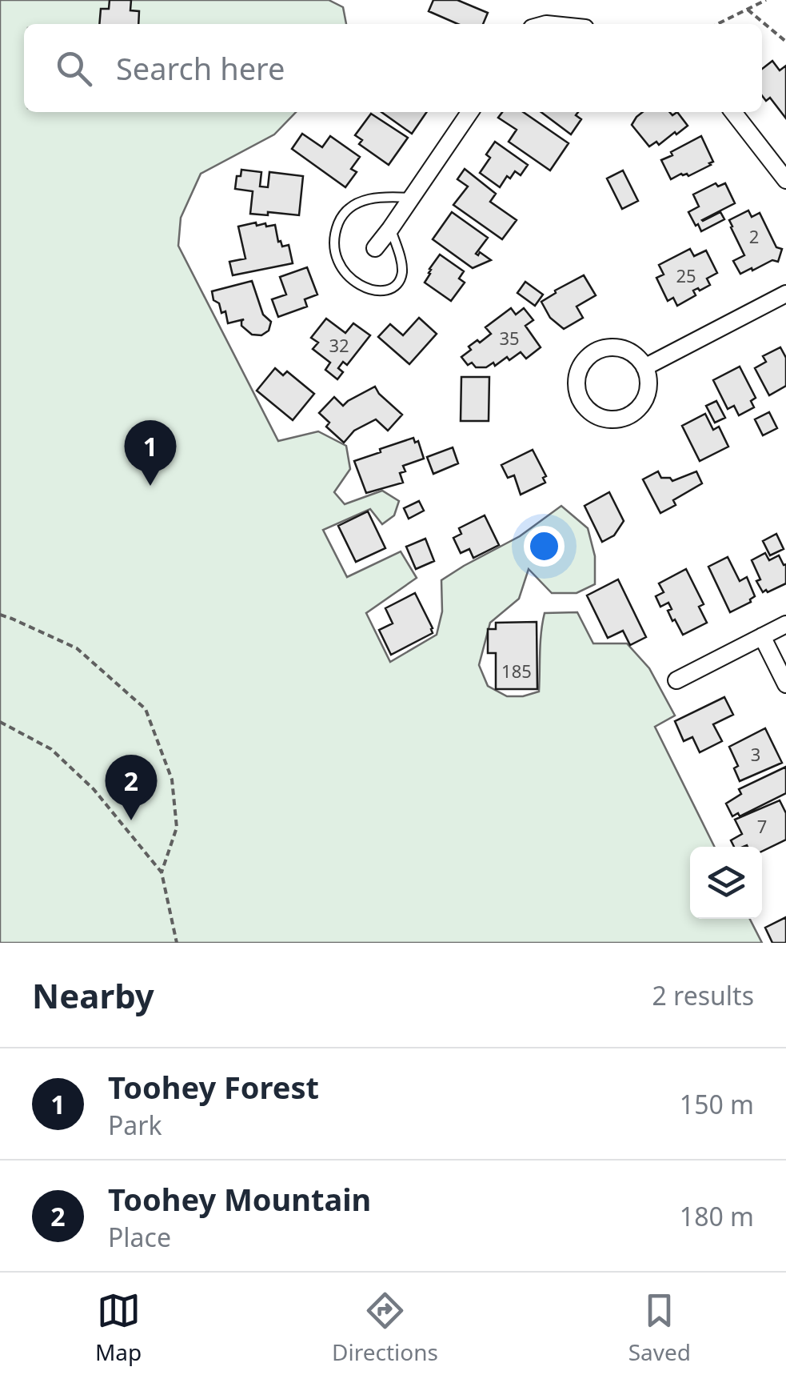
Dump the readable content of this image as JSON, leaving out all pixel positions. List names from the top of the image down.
{
  "house_numbers": [
    "2",
    "25",
    "35",
    "32",
    "185",
    "3",
    "7"
  ],
  "page": {
    "search": "Search here",
    "pins": ["1", "2"],
    "heading": ["Nearby", "2 results"],
    "list": [
      {
        "mark": "1",
        "name": "Toohey Forest",
        "note": "Park",
        "value": "150 m"
      },
      {
        "mark": "2",
        "name": "Toohey Mountain",
        "note": "Place",
        "value": "180 m"
      }
    ],
    "nav": ["Map", "Directions", "Saved"]
  }
}
